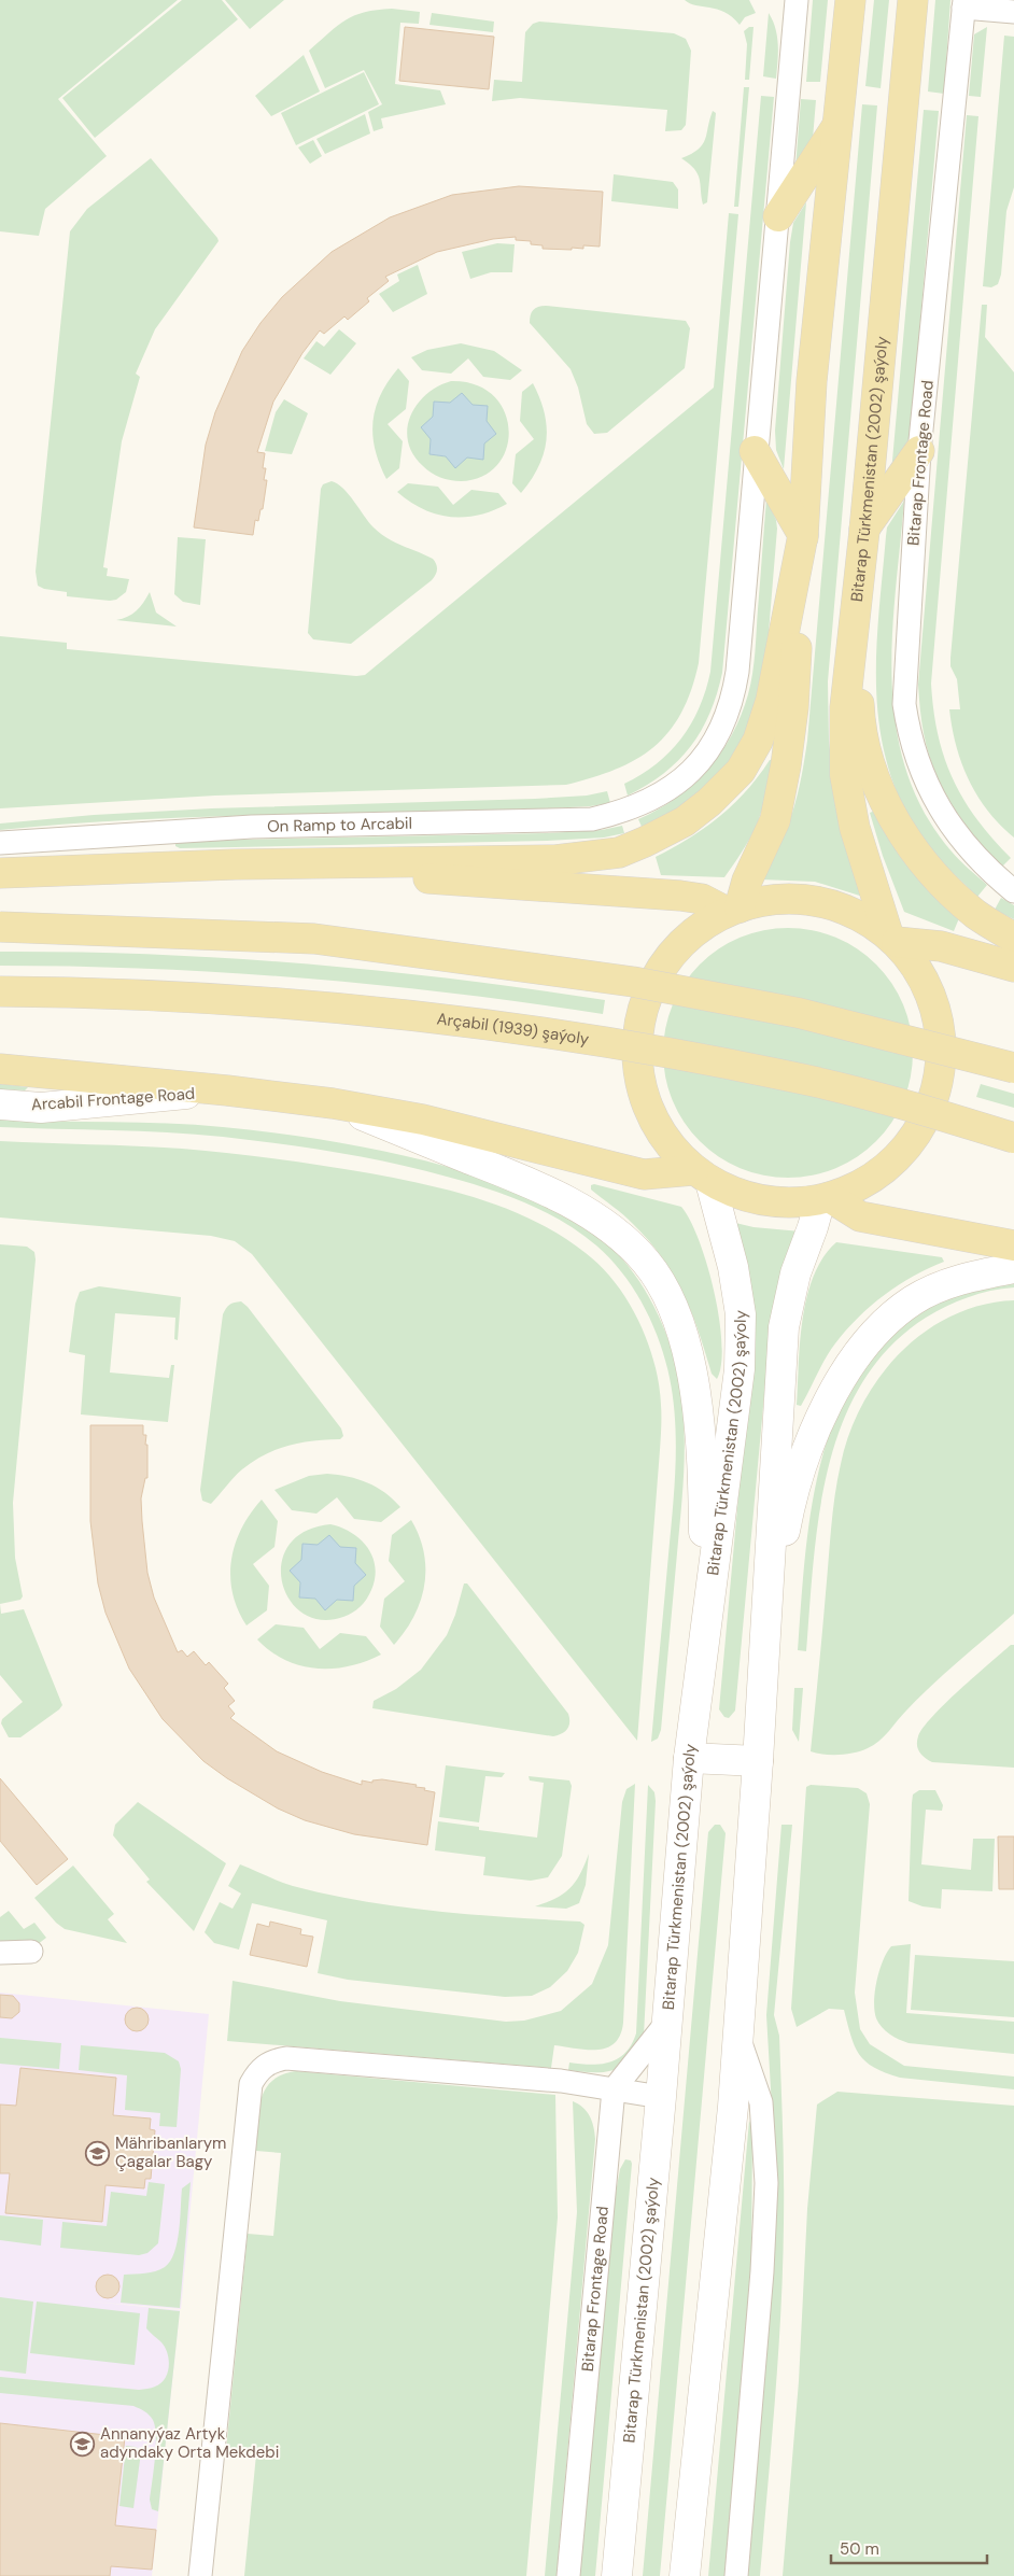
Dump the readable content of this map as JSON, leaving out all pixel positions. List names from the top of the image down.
{
  "streets": {
    "main road": ["Bitarap Türkmenistan (2002) şaýoly", "Arçabil (1939) şaýoly", "Arcabil Frontage Road"],
    "street": ["Bitarap Frontage Road", "On Ramp to Arcabil"]
  },
  "places": {
    "school or university": ["Mähribanlarym Çagalar Bagy", "Annanyýaz Artyk adyndaky Orta Mekdebi"]
  },
  "scale_bar": "50 m"
}
